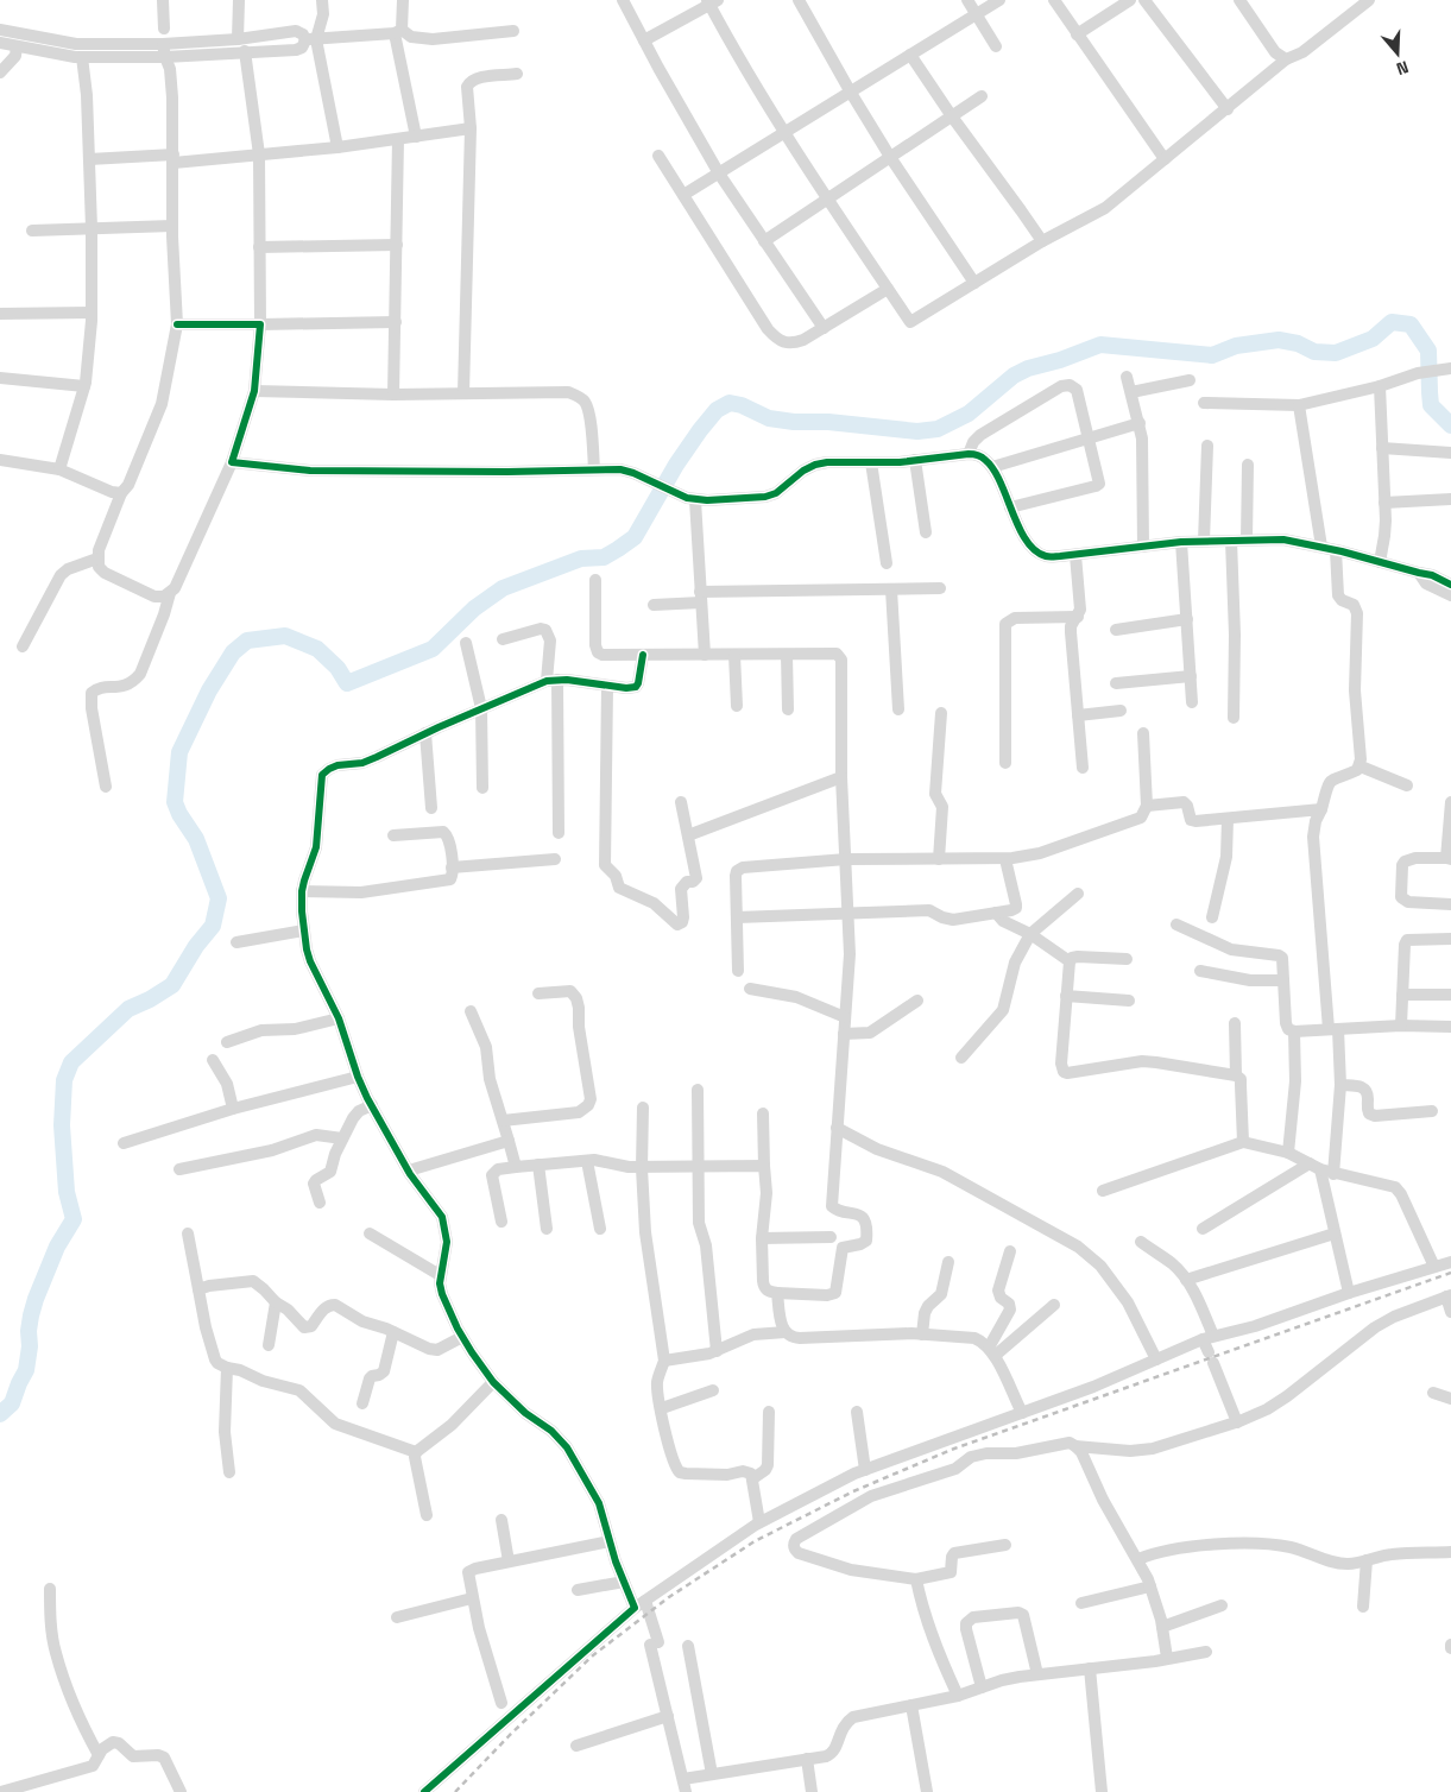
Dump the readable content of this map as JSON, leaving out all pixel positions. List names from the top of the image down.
{
  "north": "bottom"
}
